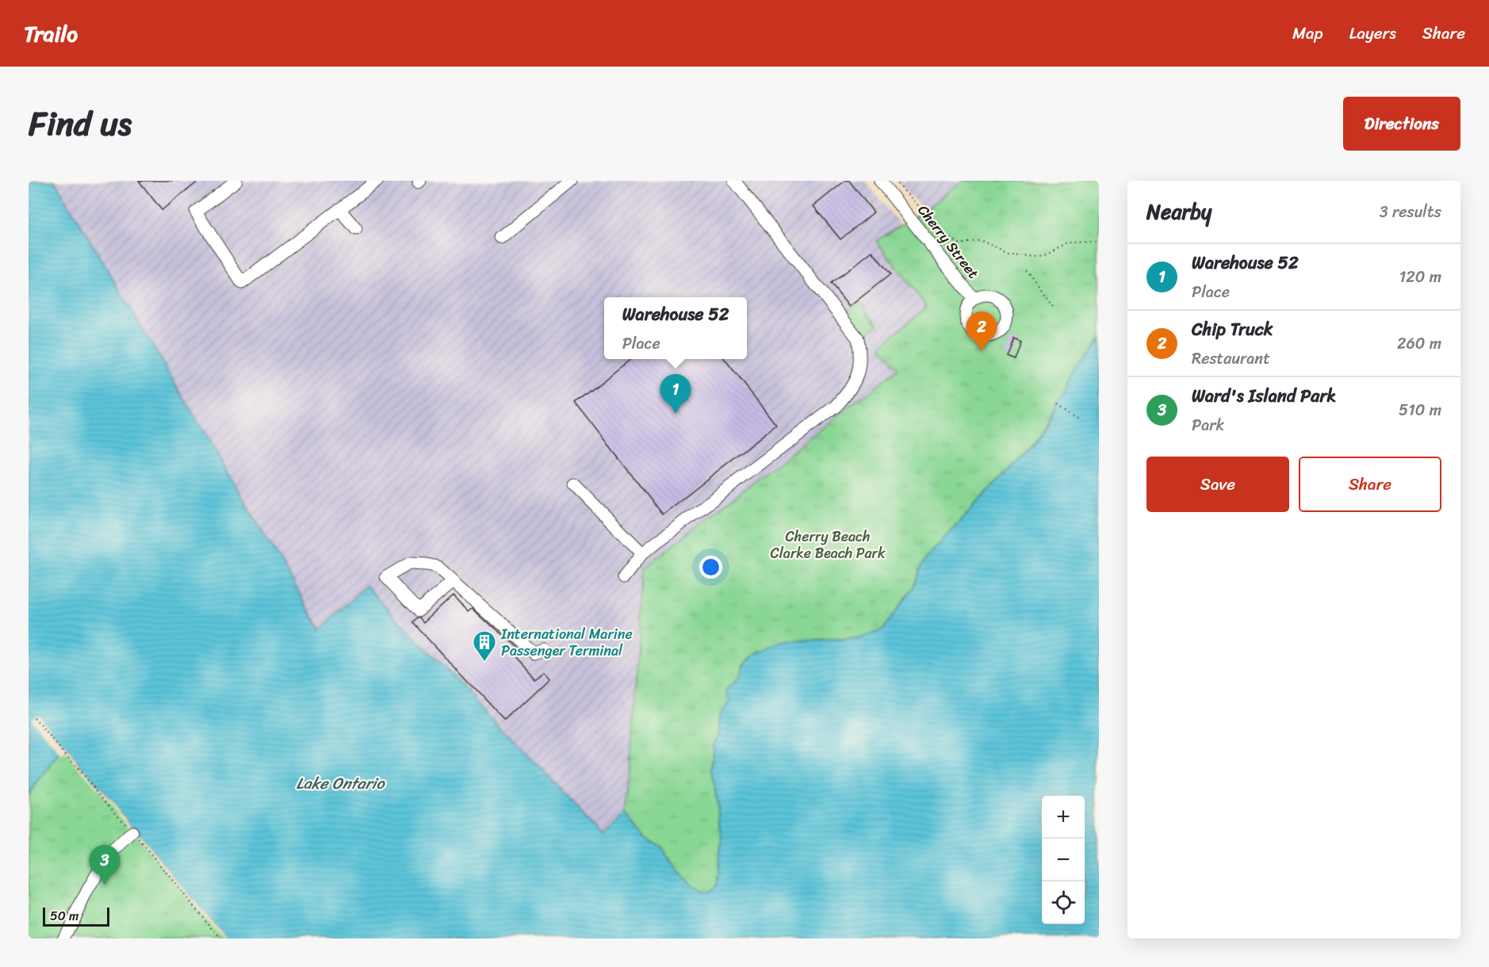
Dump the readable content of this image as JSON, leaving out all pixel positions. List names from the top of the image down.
{
  "streets": {
    "street": ["Cherry Street"]
  },
  "water": ["Lake Ontario"],
  "parks": ["Cherry Beach Clarke Beach Park"],
  "places": {
    "building": ["International Marine Passenger Terminal"]
  },
  "scale_bar": "50 m",
  "page": {
    "header": "Trailo",
    "nav": ["Map", "Layers", "Share"],
    "title": "Find us",
    "buttons": [
      "Directions",
      ["Save", "Share"]
    ],
    "heading": ["Nearby", "3 results"],
    "list": [
      {
        "mark": "1",
        "name": "Warehouse 52",
        "note": "Place",
        "value": "120 m"
      },
      {
        "mark": "2",
        "name": "Chip Truck",
        "note": "Restaurant",
        "value": "260 m"
      },
      {
        "mark": "3",
        "name": "Ward's Island Park",
        "note": "Park",
        "value": "510 m"
      }
    ],
    "popup": ["Warehouse 52", "Place"],
    "pins": ["2", "1", "3"],
    "map_buttons": ["+", "−"],
    "scale": "50 m"
  }
}
